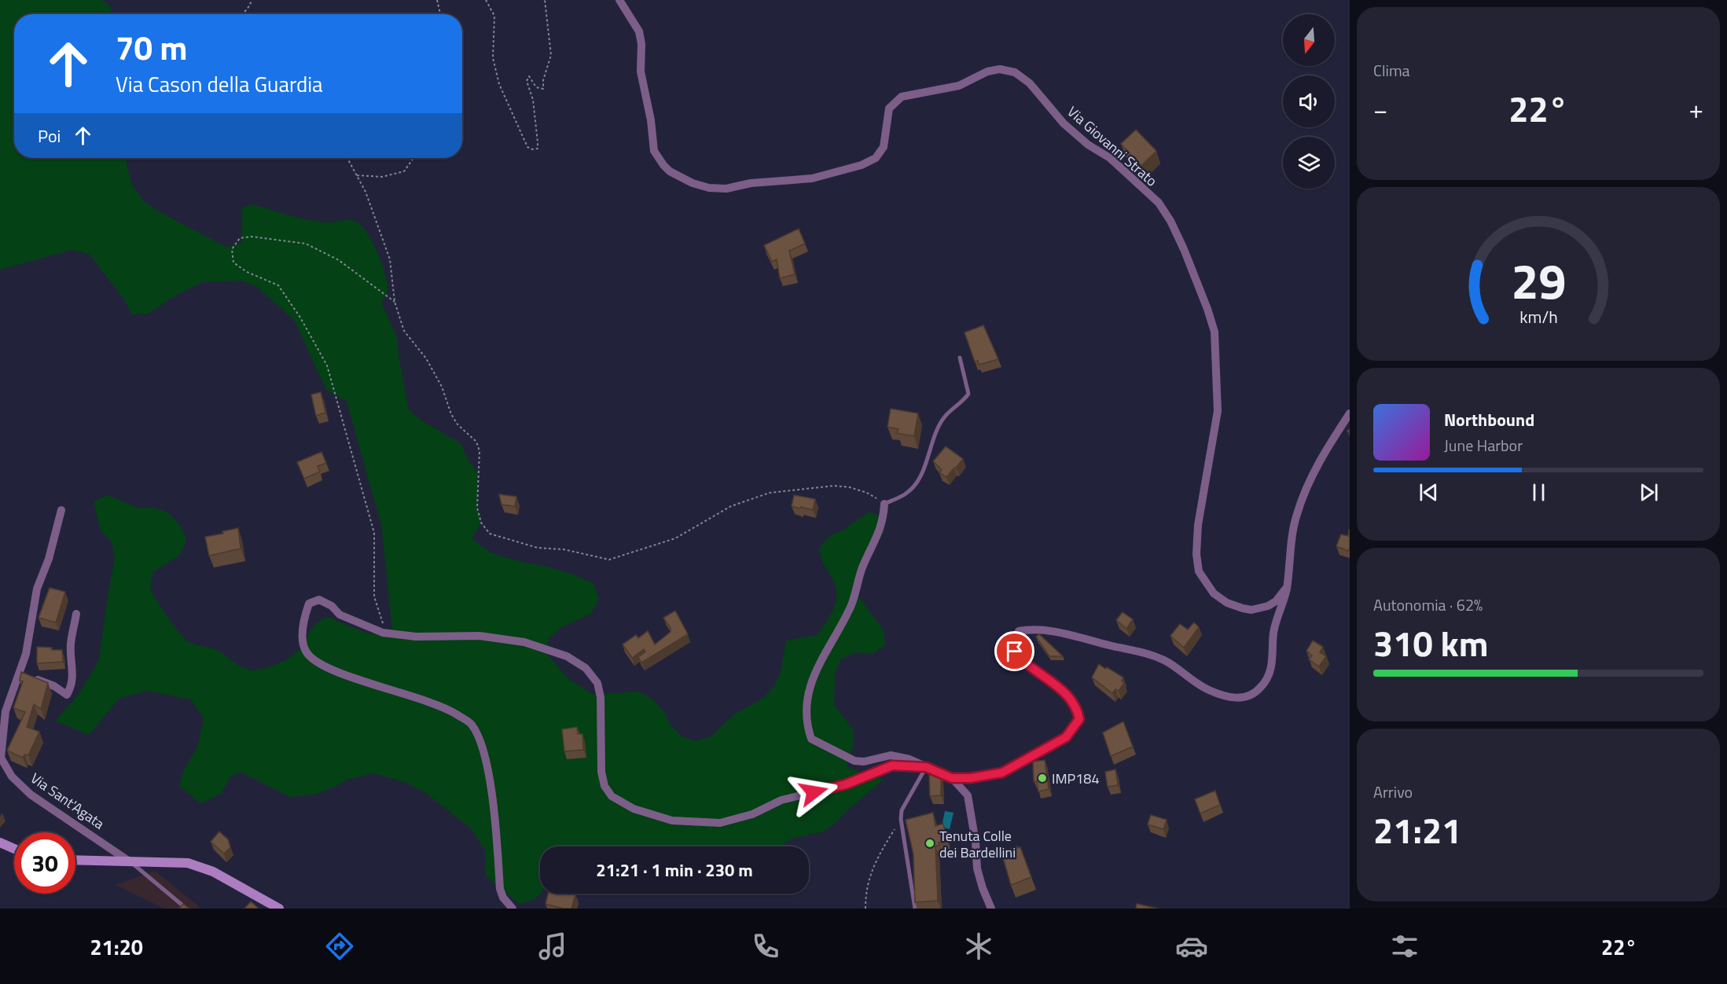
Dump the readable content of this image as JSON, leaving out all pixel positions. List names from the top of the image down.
{
  "streets": {
    "street": ["Via Giovanni Strato", "Via Sant'Agata"]
  },
  "places": ["IMP184", "Tenuta Colle dei Bardellini"],
  "north": "bottom",
  "page": {
    "tile": [
      "Clima",
      ["Autonomia · 62%", "310 km"],
      ["Arrivo", "21:21"]
    ],
    "turn": ["70 m", "Via Cason della Guardia"],
    "heat": ["−", "22°", "+"],
    "then": "Poi",
    "song": ["Northbound", "June Harbor"],
    "limit": "30",
    "trip": "21:21 · 1 min · 230 m",
    "tabs": ["21:20", "22°"],
    "gauge": ["29", "km/h"]
  }
}
